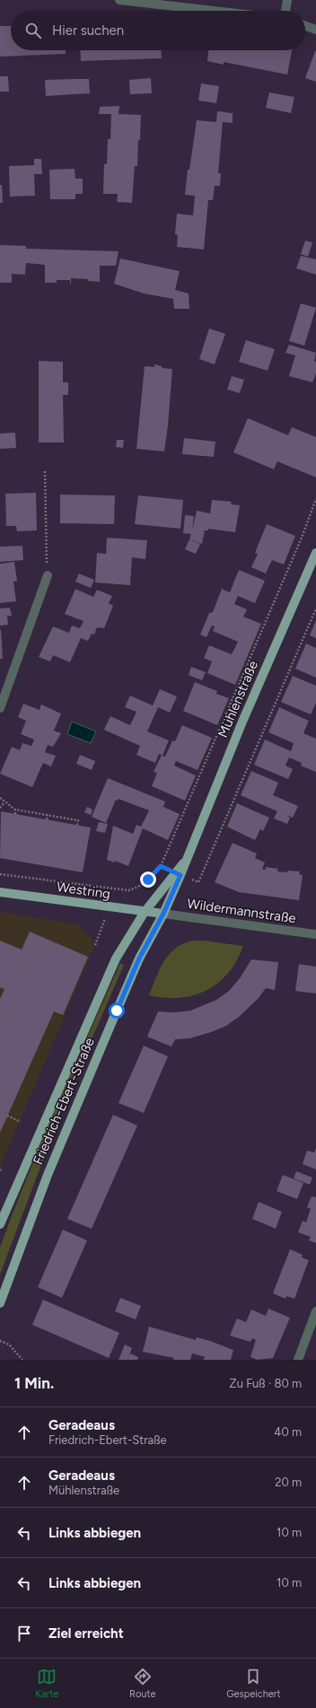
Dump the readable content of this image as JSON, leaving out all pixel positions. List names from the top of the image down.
{
  "streets": {
    "main road": ["Mühlenstraße", "Westring", "Friedrich-Ebert-Straße"],
    "street": ["Wildermannstraße"]
  },
  "crossings": [
    ["Mühlenstraße", "Westring"],
    ["Mühlenstraße", "Wildermannstraße"],
    ["Mühlenstraße", "Friedrich-Ebert-Straße"],
    ["Westring", "Wildermannstraße"],
    ["Westring", "Friedrich-Ebert-Straße"],
    ["Wildermannstraße", "Friedrich-Ebert-Straße"]
  ],
  "page": {
    "search": "Hier suchen",
    "heading": ["1 Min.", "Zu Fuß · 80 m"],
    "list": [
      ["Geradeaus", "Friedrich-Ebert-Straße", "40 m"],
      ["Geradeaus", "Mühlenstraße", "20 m"],
      ["Links abbiegen", "10 m"],
      ["Links abbiegen", "10 m"],
      "Ziel erreicht"
    ],
    "nav": ["Karte", "Route", "Gespeichert"]
  }
}
